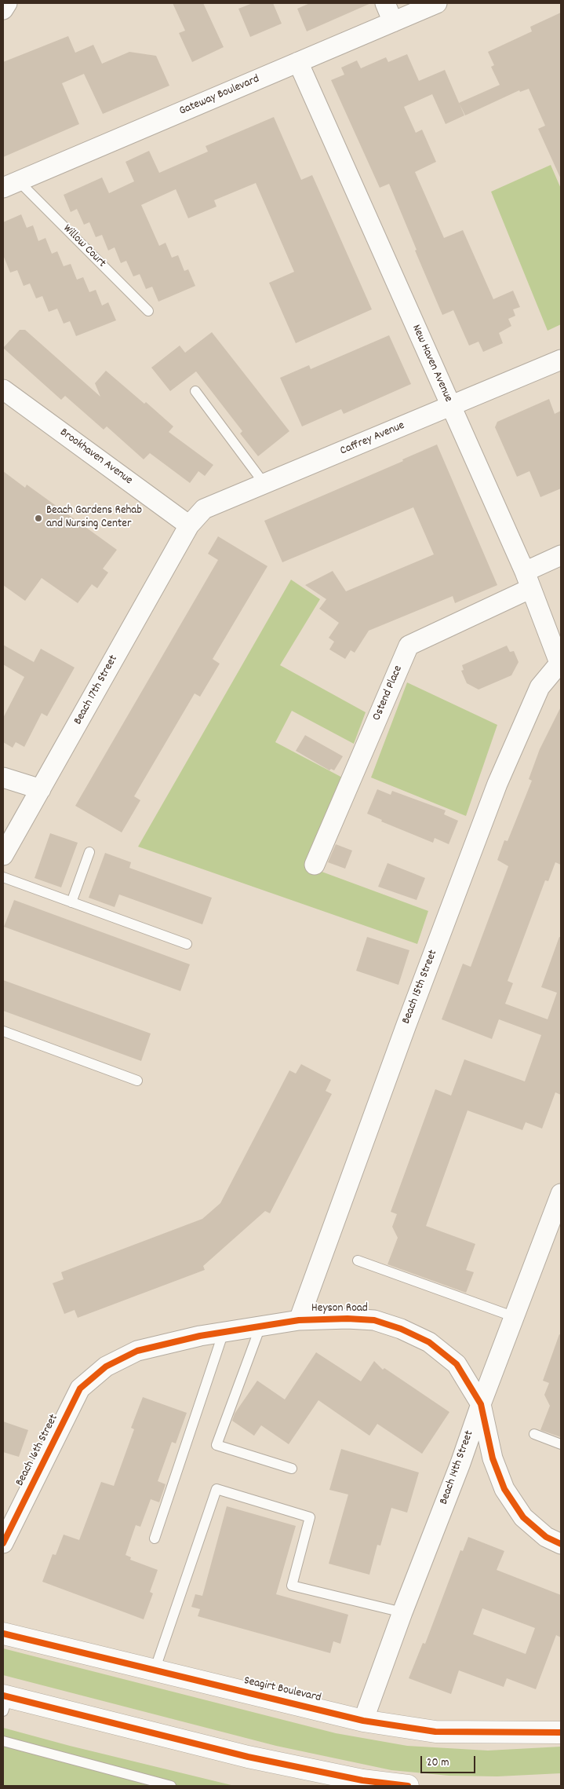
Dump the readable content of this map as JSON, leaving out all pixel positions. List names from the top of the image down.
{
  "streets": {
    "main road": ["Seagirt Boulevard"],
    "street": [
      "Gateway Boulevard",
      "New Haven Avenue",
      "Caffrey Avenue",
      "Brookhaven Avenue",
      "Beach 17th Street",
      "Ostend Place",
      "Beach 15th Street",
      "Heyson Road",
      "Beach 16th Street",
      "Beach 14th Street"
    ],
    "lane": ["Willow Court"]
  },
  "crossings": [
    ["Gateway Boulevard", "Willow Court"],
    ["Gateway Boulevard", "New Haven Avenue"],
    ["New Haven Avenue", "Caffrey Avenue"],
    ["New Haven Avenue", "Ostend Place"],
    ["New Haven Avenue", "Beach 15th Street"],
    ["Caffrey Avenue", "Brookhaven Avenue"],
    ["Caffrey Avenue", "Beach 17th Street"],
    ["Brookhaven Avenue", "Beach 17th Street"],
    ["Beach 15th Street", "Heyson Road"],
    ["Heyson Road", "Beach 16th Street"],
    ["Heyson Road", "Beach 14th Street"],
    ["Beach 14th Street", "Seagirt Boulevard"]
  ],
  "places": ["Beach Gardens Rehab and Nursing Center"],
  "scale_bar": "20 m"
}
